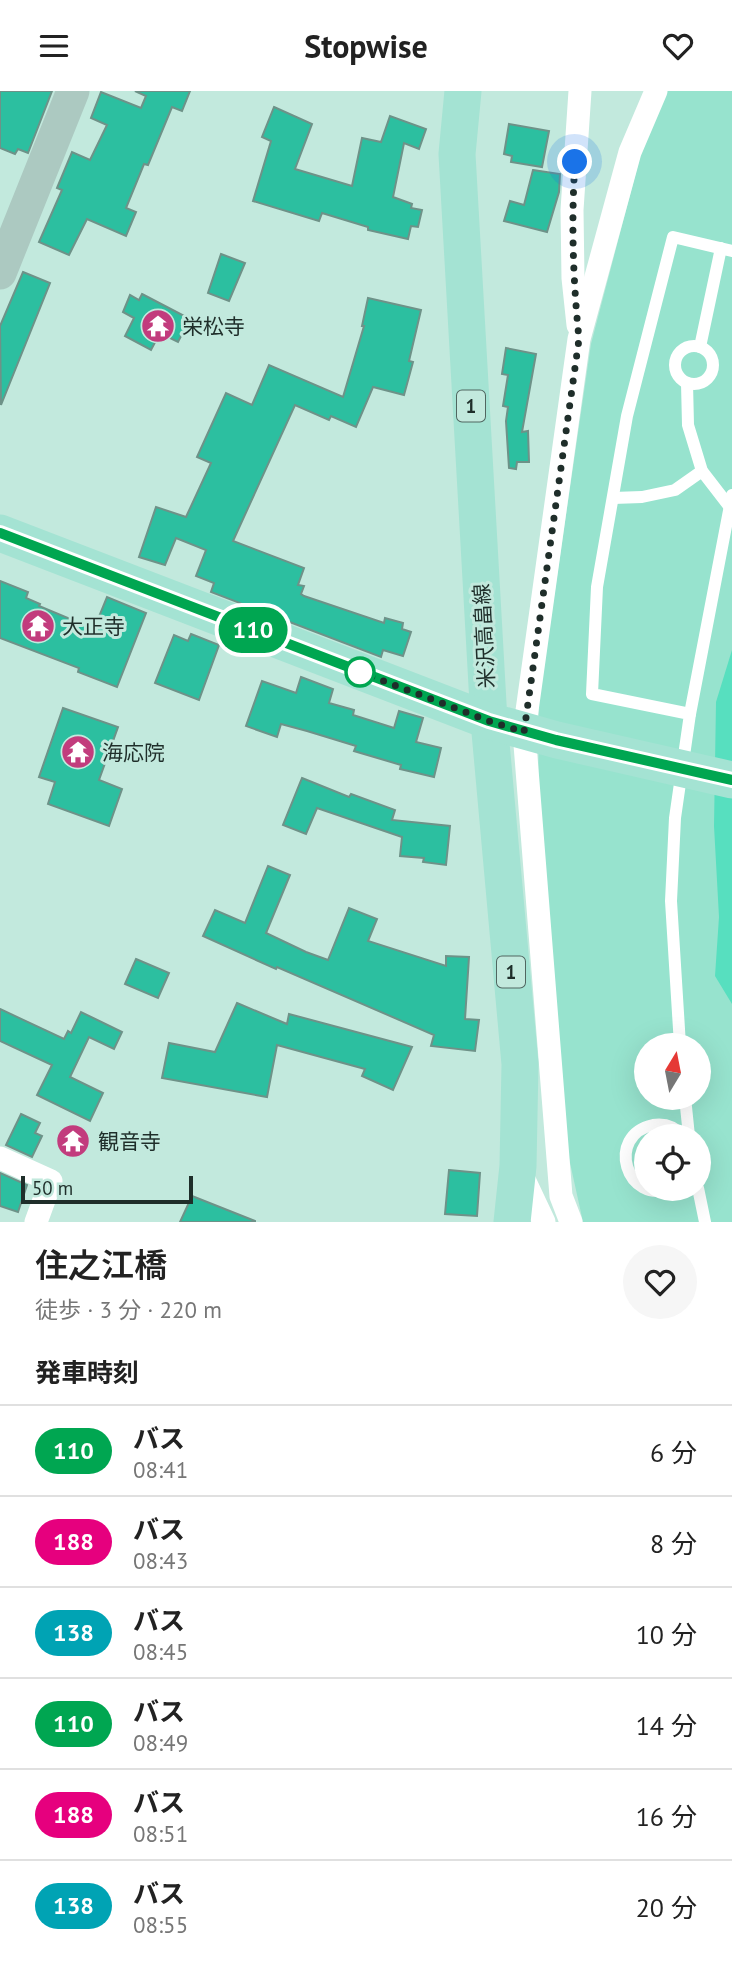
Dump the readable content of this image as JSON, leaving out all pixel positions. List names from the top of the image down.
{
  "streets": {
    "main road": ["1", "米沢高畠線"]
  },
  "places": {
    "temple": [
      "栄松寺",
      "大正寺",
      "海応院",
      "観音寺"
    ]
  },
  "lines": ["bus line 110"],
  "scale_bar": "50 m",
  "north": "top",
  "page": {
    "header": "Stopwise",
    "on_map": "110",
    "scale": "50 m",
    "heading": [
      ["住之江橋", "徒歩 · 3 分 · 220 m"],
      "発車時刻"
    ],
    "list": [
      {
        "mark": "110",
        "name": "バス",
        "note": "08:41",
        "value": "6 分"
      },
      {
        "mark": "188",
        "name": "バス",
        "note": "08:43",
        "value": "8 分"
      },
      {
        "mark": "138",
        "name": "バス",
        "note": "08:45",
        "value": "10 分"
      },
      {
        "mark": "110",
        "name": "バス",
        "note": "08:49",
        "value": "14 分"
      },
      {
        "mark": "188",
        "name": "バス",
        "note": "08:51",
        "value": "16 分"
      },
      {
        "mark": "138",
        "name": "バス",
        "note": "08:55",
        "value": "20 分"
      }
    ]
  }
}
